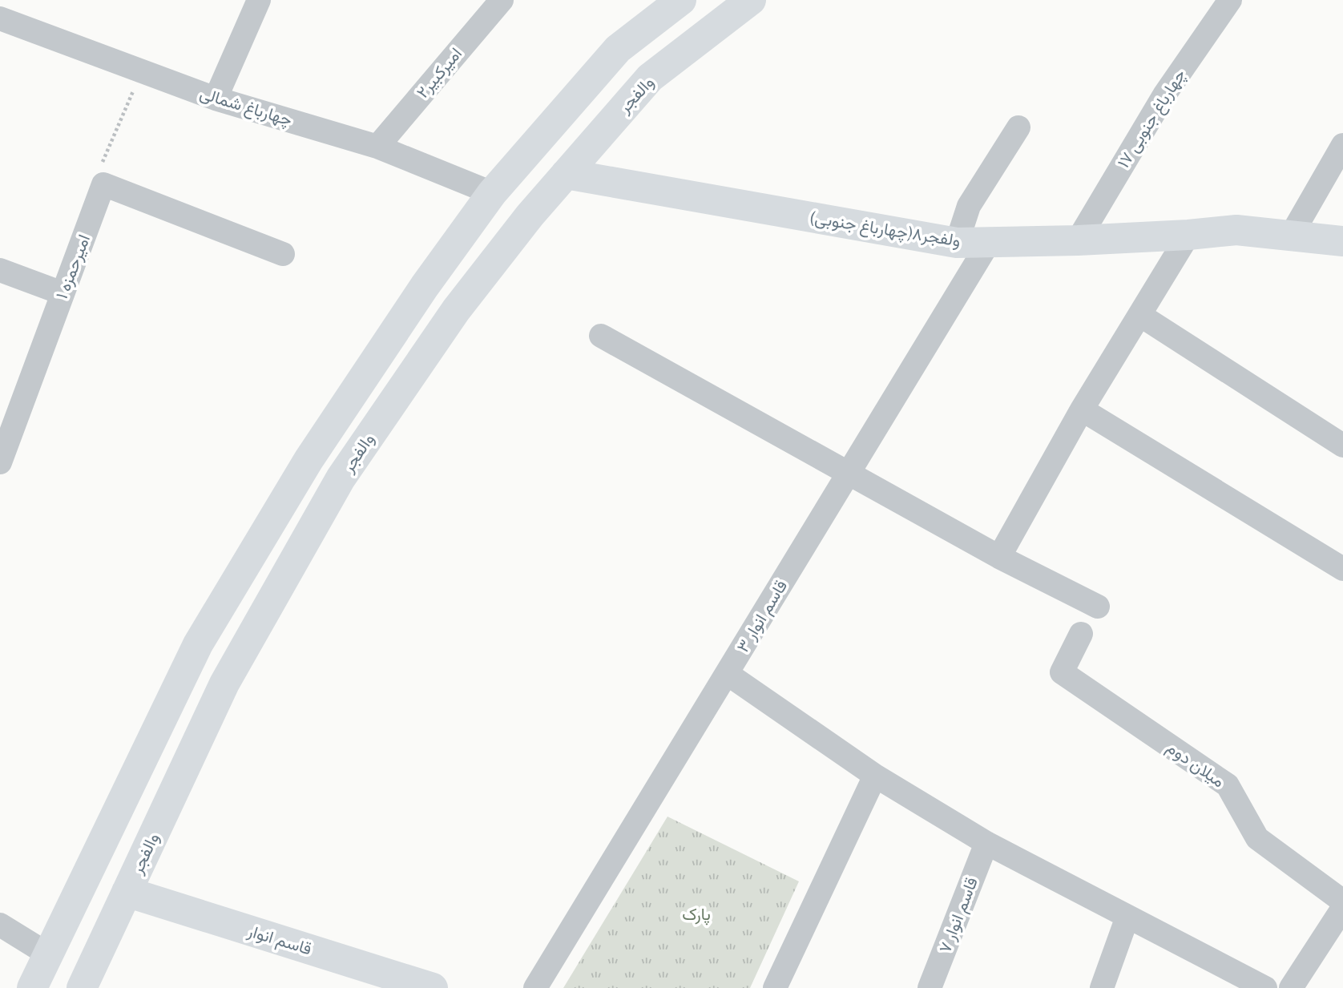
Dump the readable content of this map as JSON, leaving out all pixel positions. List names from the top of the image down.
{
  "streets": {
    "main road": ["والفجر", "ولفجر۸(چهارباغ جنوبی)", "قاسم انوار"],
    "street": [
      "امیرکبیر۲",
      "چهارباغ شمالی",
      "چهارباغ جنوبی ۱۷",
      "امیرحمزه ۱",
      "قاسم انوار ۳",
      "میلان دوم",
      "قاسم انوار ۷"
    ]
  },
  "crossings": [
    ["امیرکبیر۲", "چهارباغ شمالی"],
    ["والفجر", "ولفجر۸(چهارباغ جنوبی)"],
    ["والفجر", "قاسم انوار"],
    ["چهارباغ جنوبی ۱۷", "ولفجر۸(چهارباغ جنوبی)"],
    ["ولفجر۸(چهارباغ جنوبی)", "قاسم انوار ۳"]
  ],
  "parks": ["پارک"]
}
